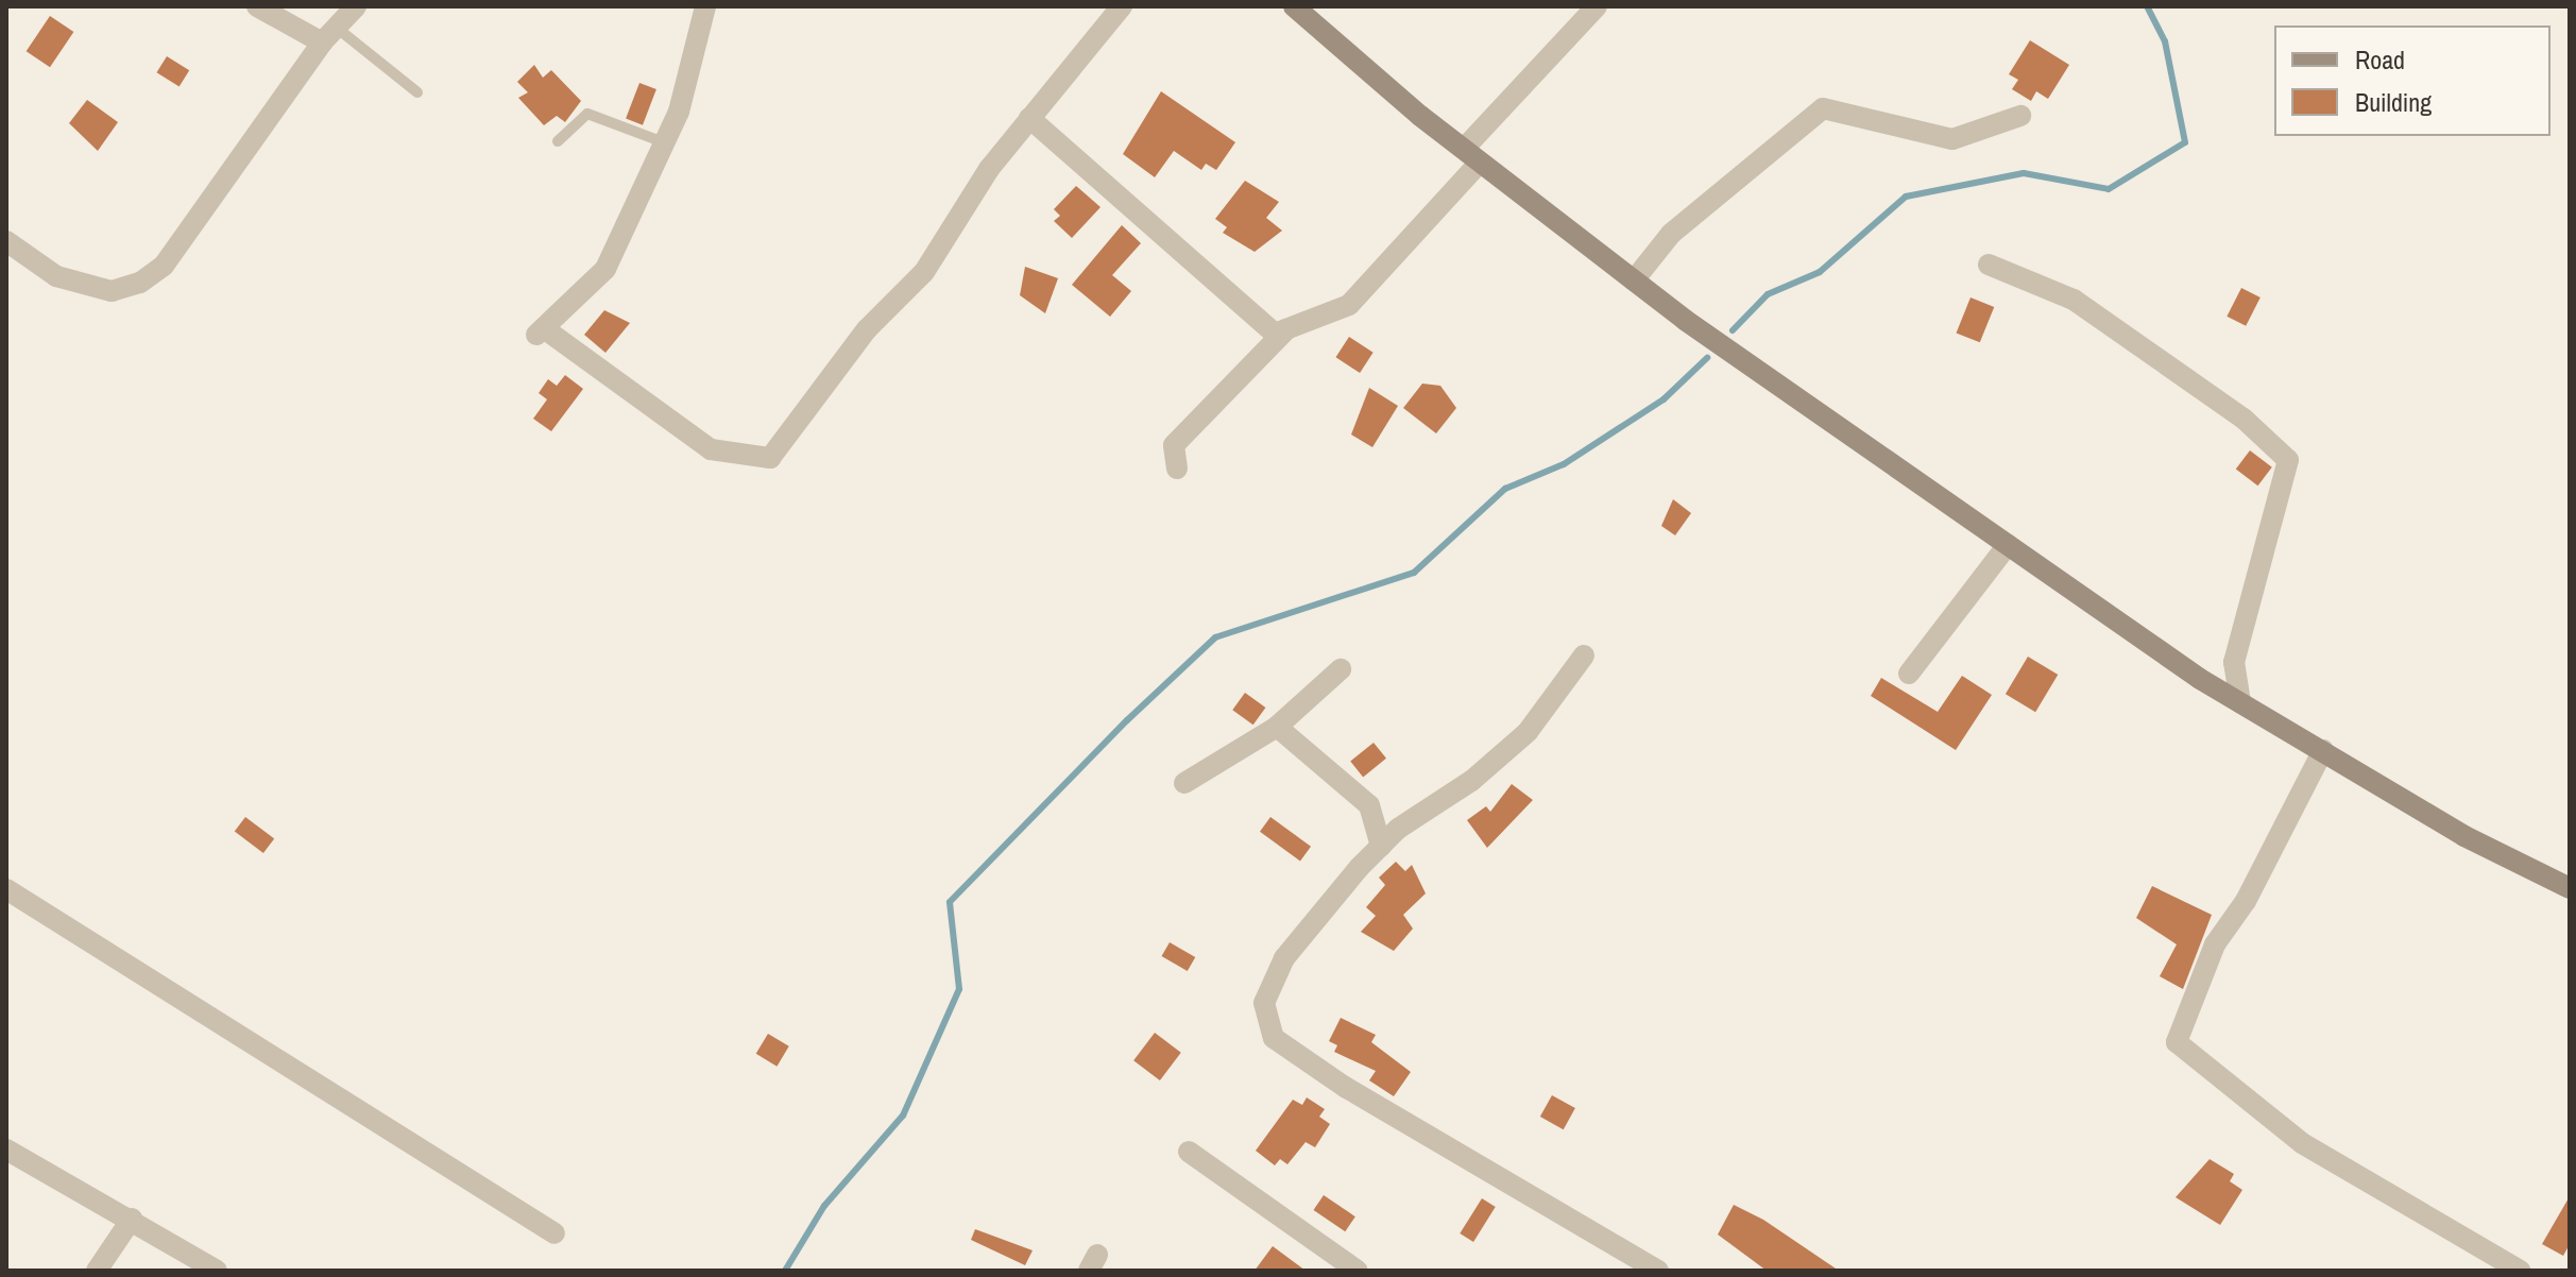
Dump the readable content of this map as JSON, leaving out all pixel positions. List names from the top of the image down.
{
  "legend": ["Road", "Building"]
}
